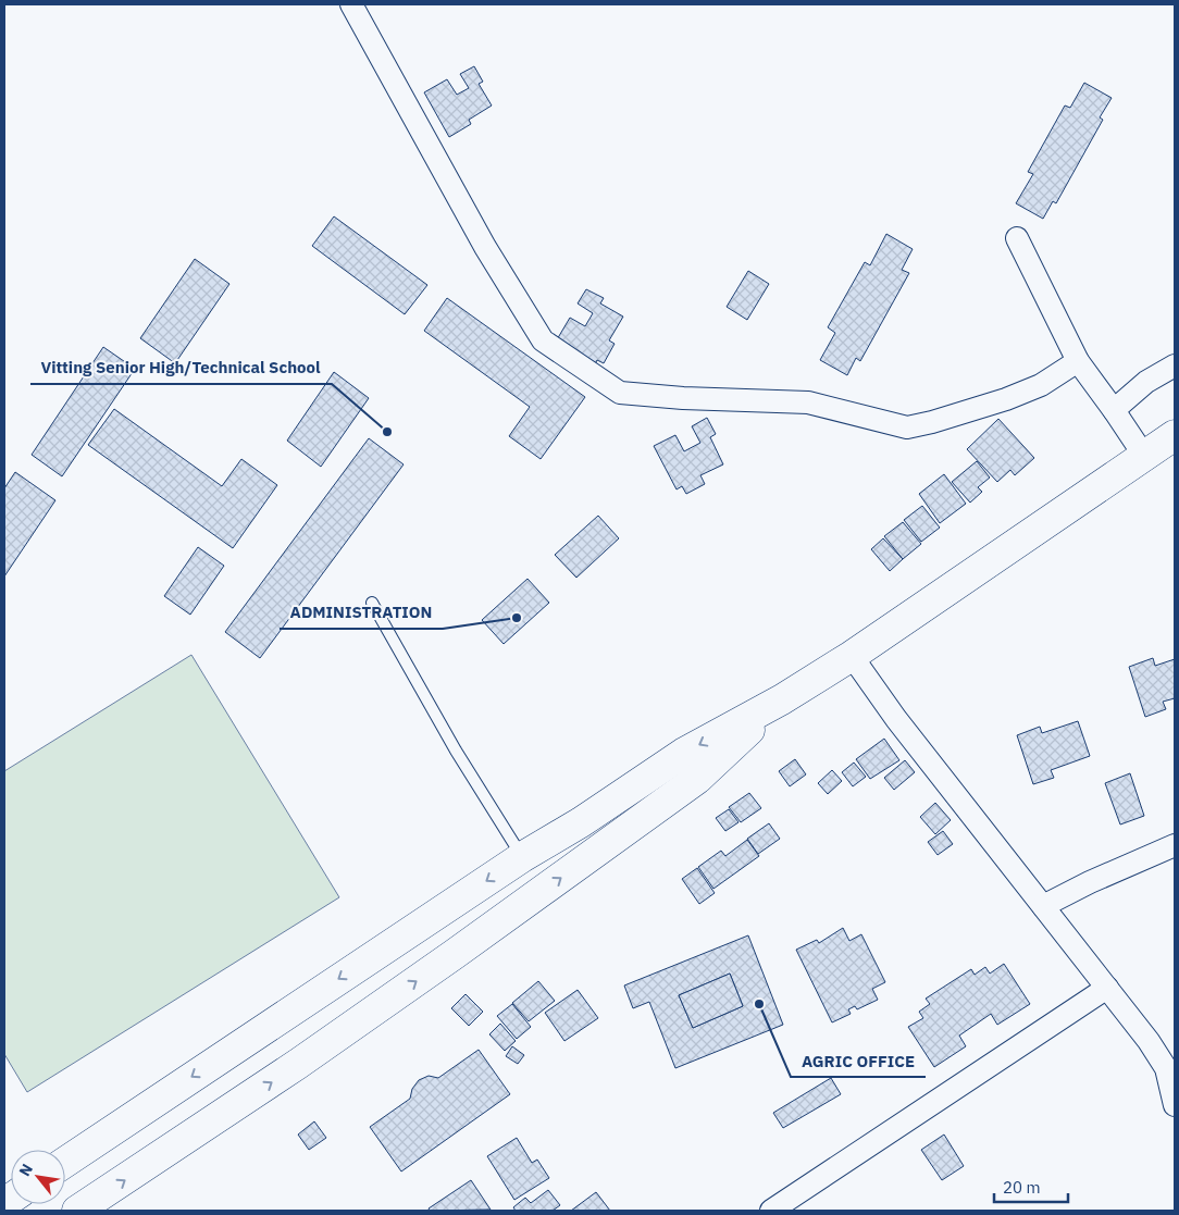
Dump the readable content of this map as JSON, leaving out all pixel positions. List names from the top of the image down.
{
  "places": ["Vitting Senior High/Technical School", "ADMINISTRATION", "AGRIC OFFICE"],
  "scale_bar": "20 m",
  "north": "top left"
}
